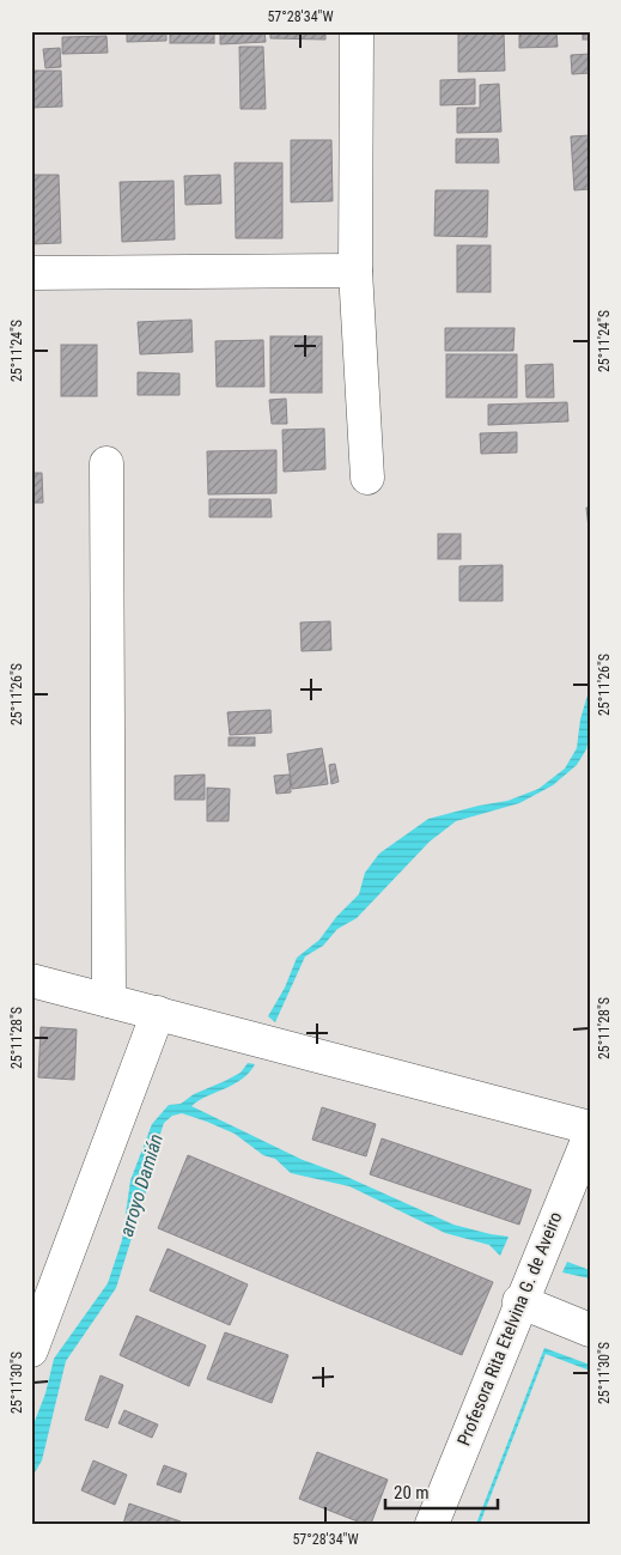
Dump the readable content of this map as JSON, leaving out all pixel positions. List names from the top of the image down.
{
  "streets": {
    "street": ["Profesora Rita Etelvina G. de Aveiro"]
  },
  "water": ["arroyo Damián"],
  "scale_bar": "20 m",
  "coordinates": [
    "57°28'34\"W",
    "25°11'24\"S",
    "25°11'26\"S",
    "25°11'28\"S",
    "25°11'30\"S"
  ]
}
